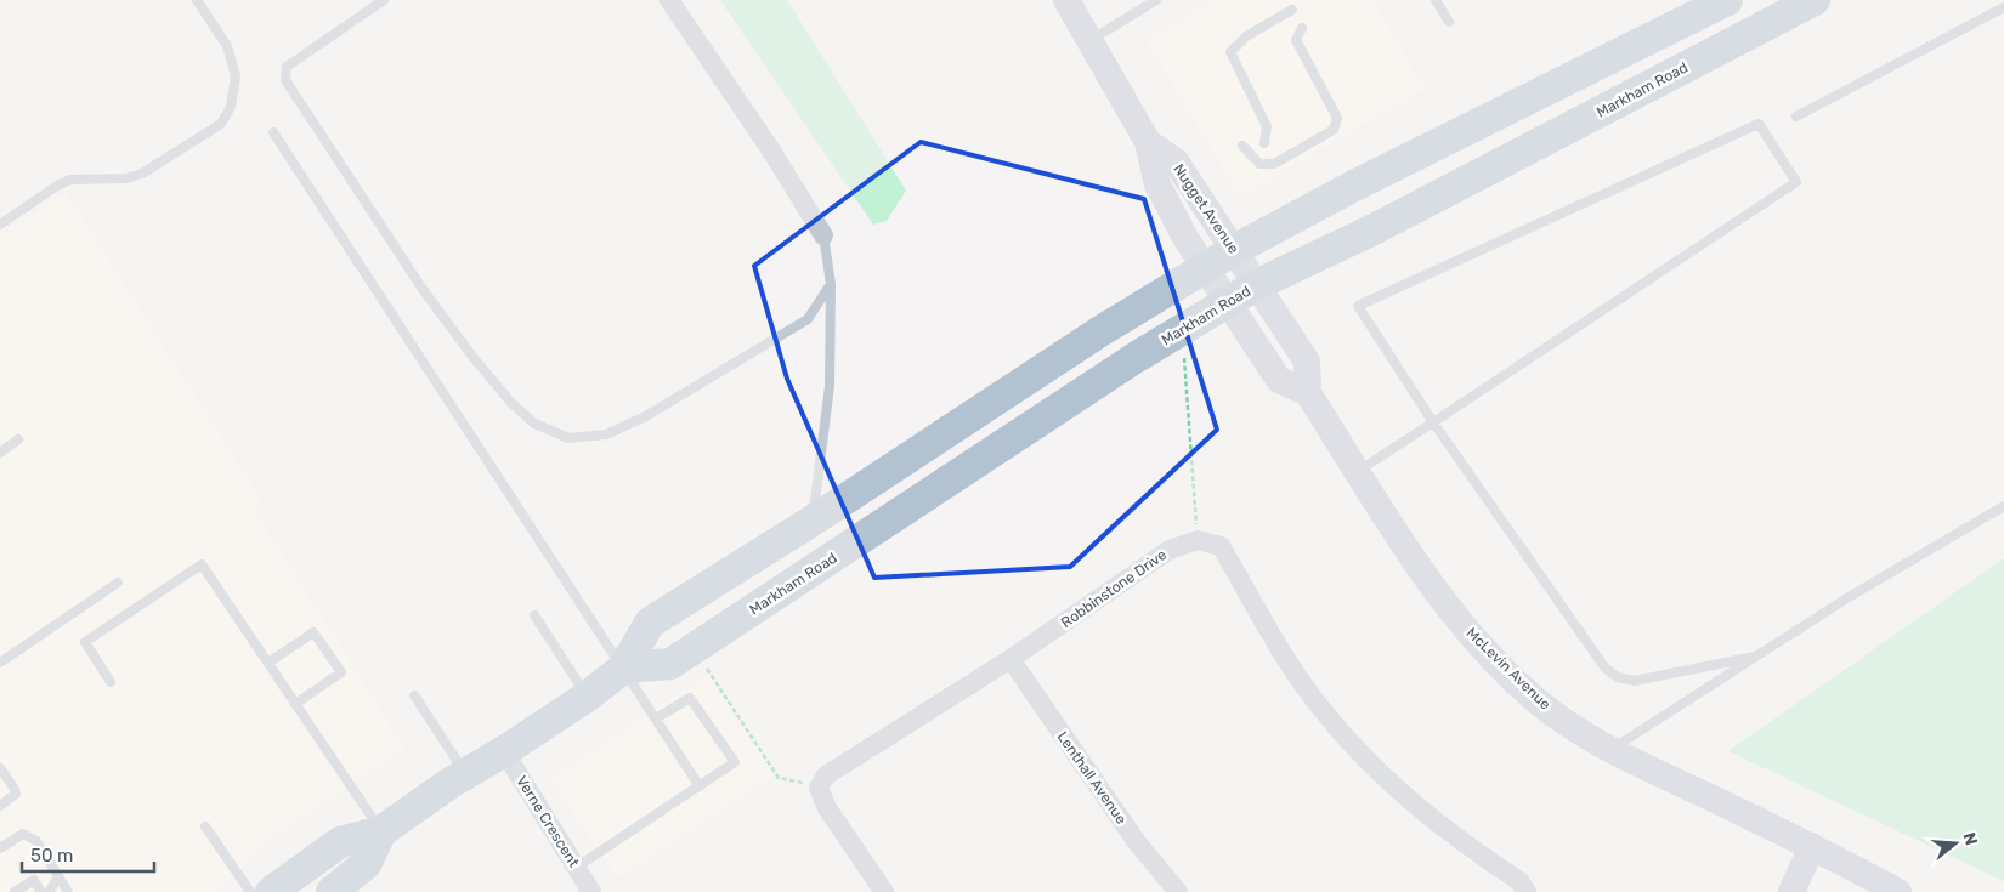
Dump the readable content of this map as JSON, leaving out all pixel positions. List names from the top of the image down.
{
  "streets": {
    "main road": ["Markham Road"],
    "street": [
      "Nugget Avenue",
      "Robbinstone Drive",
      "McLevin Avenue",
      "Lenthall Avenue",
      "Verne Crescent"
    ]
  },
  "crossings": [
    ["Markham Road", "Nugget Avenue"],
    ["Robbinstone Drive", "Lenthall Avenue"]
  ],
  "scale_bar": "50 m",
  "north": "right"
}
